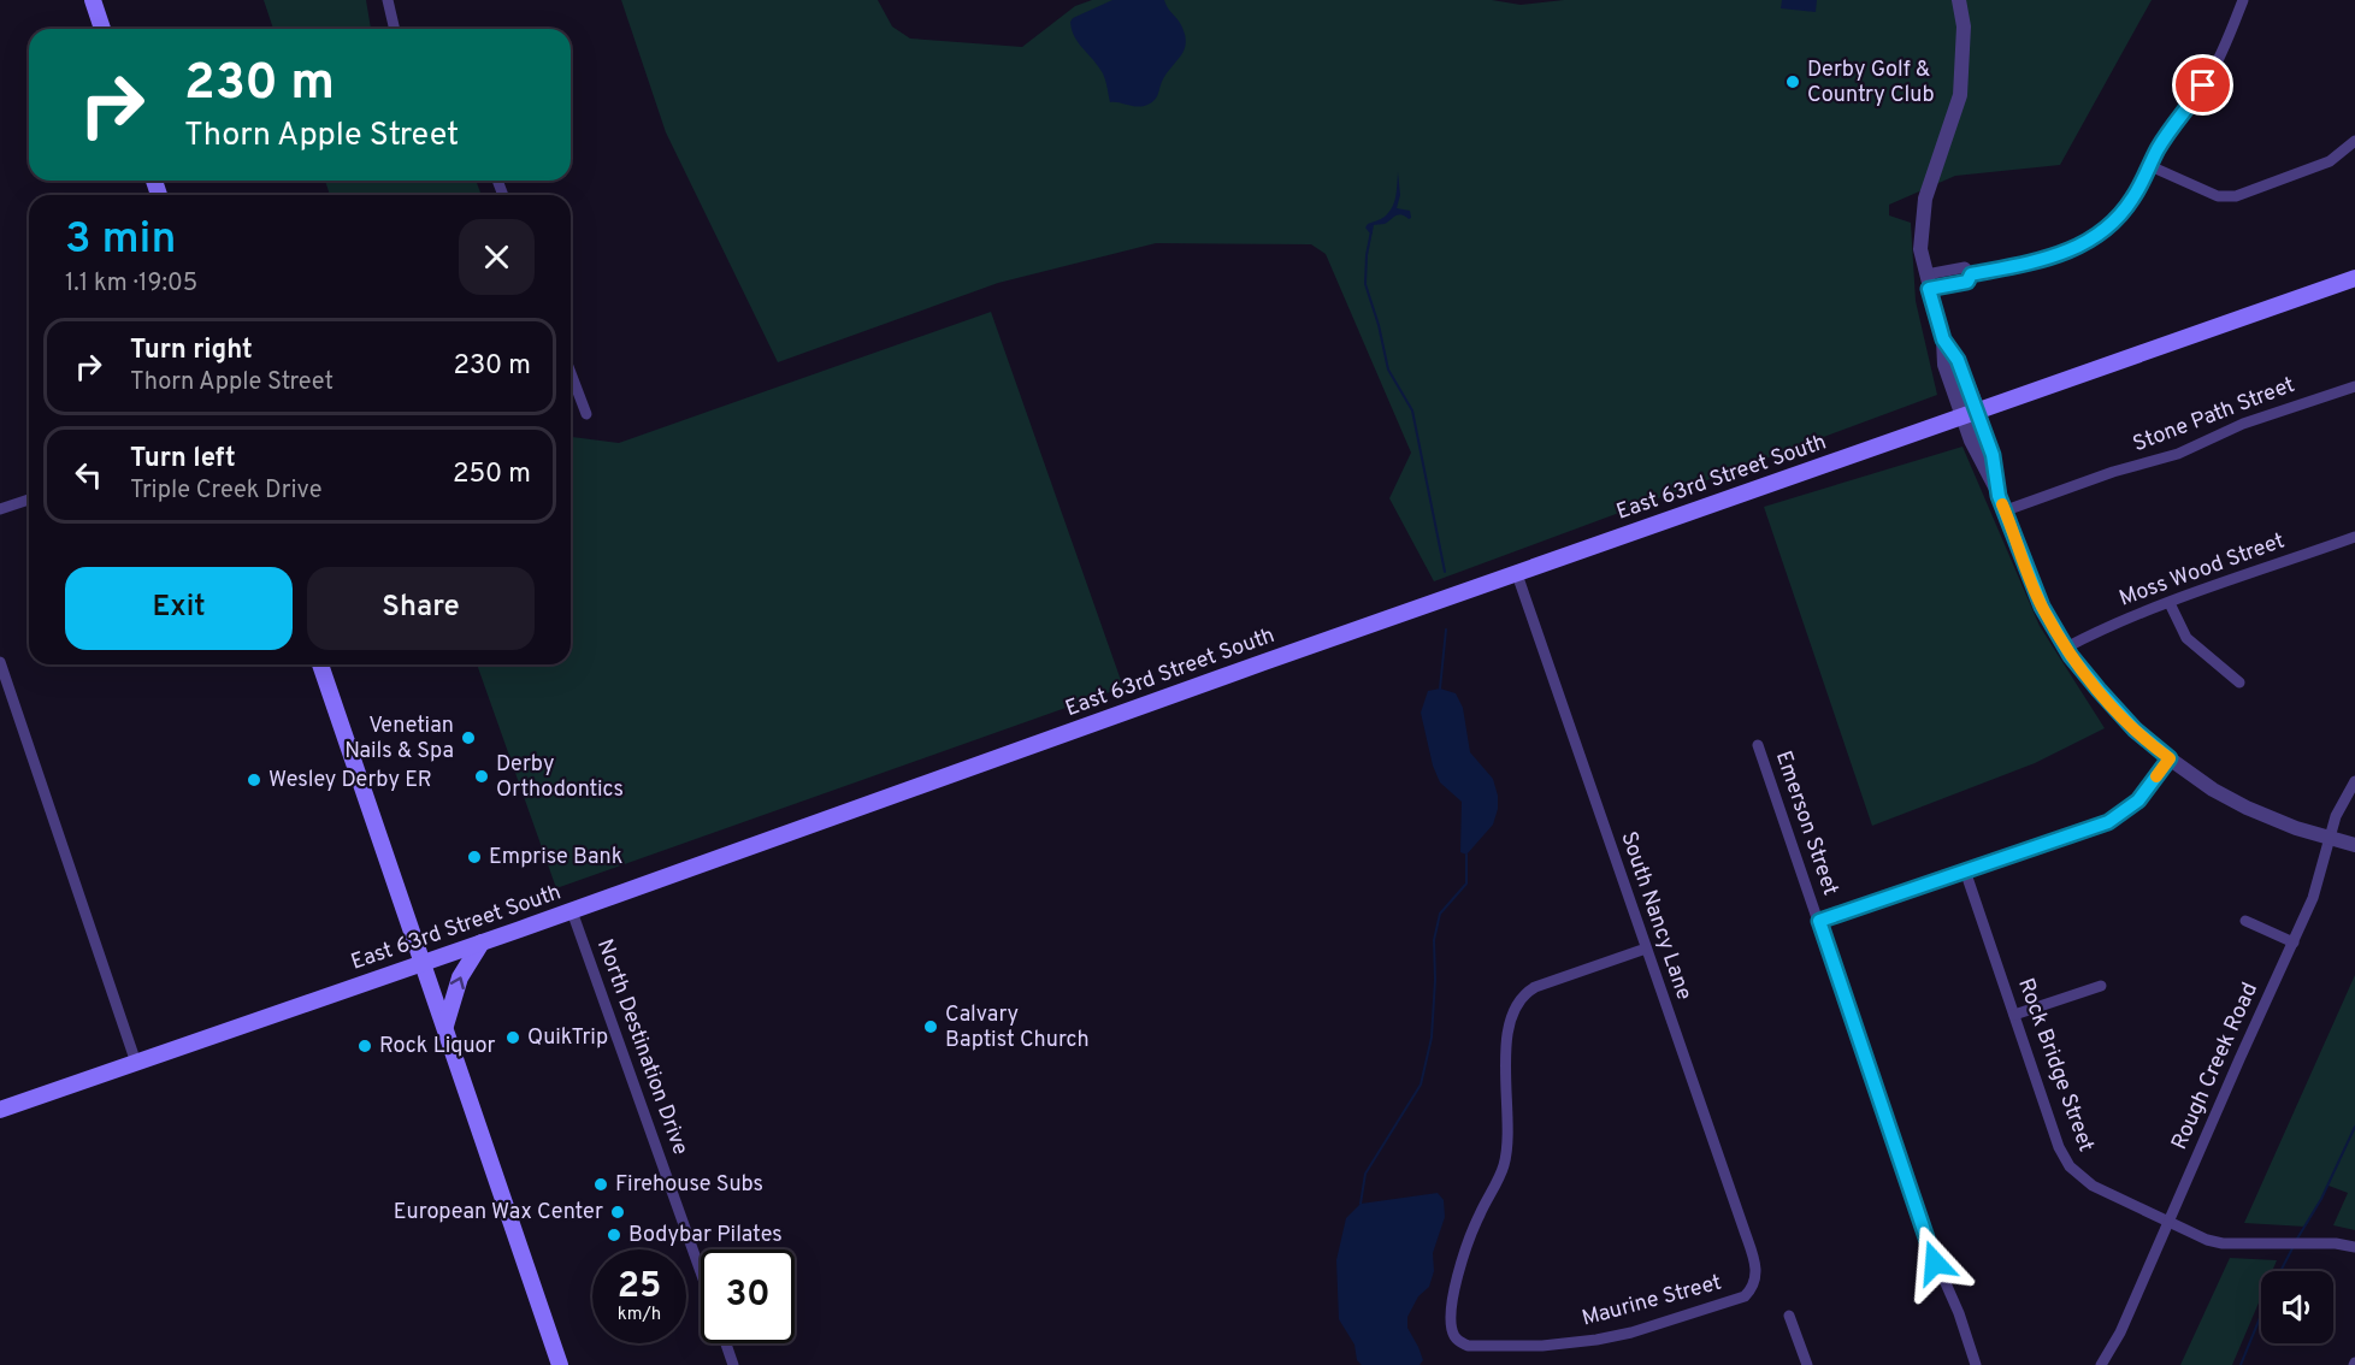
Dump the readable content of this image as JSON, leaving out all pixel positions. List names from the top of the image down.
{
  "streets": {
    "main road": ["East 63rd Street South"],
    "street": [
      "Stone Path Street",
      "Moss Wood Street",
      "Emerson Street",
      "South Nancy Lane",
      "North Destination Drive",
      "Rock Bridge Street",
      "Rough Creek Road",
      "Maurine Street"
    ]
  },
  "crossings": [
    ["East 63rd Street South", "South Nancy Lane"],
    ["East 63rd Street South", "North Destination Drive"],
    ["South Nancy Lane", "Maurine Street"],
    ["Rock Bridge Street", "Rough Creek Road"]
  ],
  "places": [
    "Derby Golf & Country Club",
    "Venetian Nails & Spa",
    "Derby Orthodontics",
    "Wesley Derby ER",
    "Emprise Bank",
    "Calvary Baptist Church",
    "QuikTrip",
    "Rock Liquor",
    "Firehouse Subs",
    "European Wax Center",
    "Bodybar Pilates"
  ],
  "page": {
    "turn": ["230 m", "Thorn Apple Street"],
    "heading": ["3 min", "1.1 km · 19:05"],
    "list": [
      {
        "name": "Turn right",
        "note": "Thorn Apple Street",
        "value": "230 m"
      },
      {
        "name": "Turn left",
        "note": "Triple Creek Drive",
        "value": "250 m"
      }
    ],
    "buttons": ["Exit", "Share"],
    "speed": "25 km/h",
    "limit": "30"
  }
}
